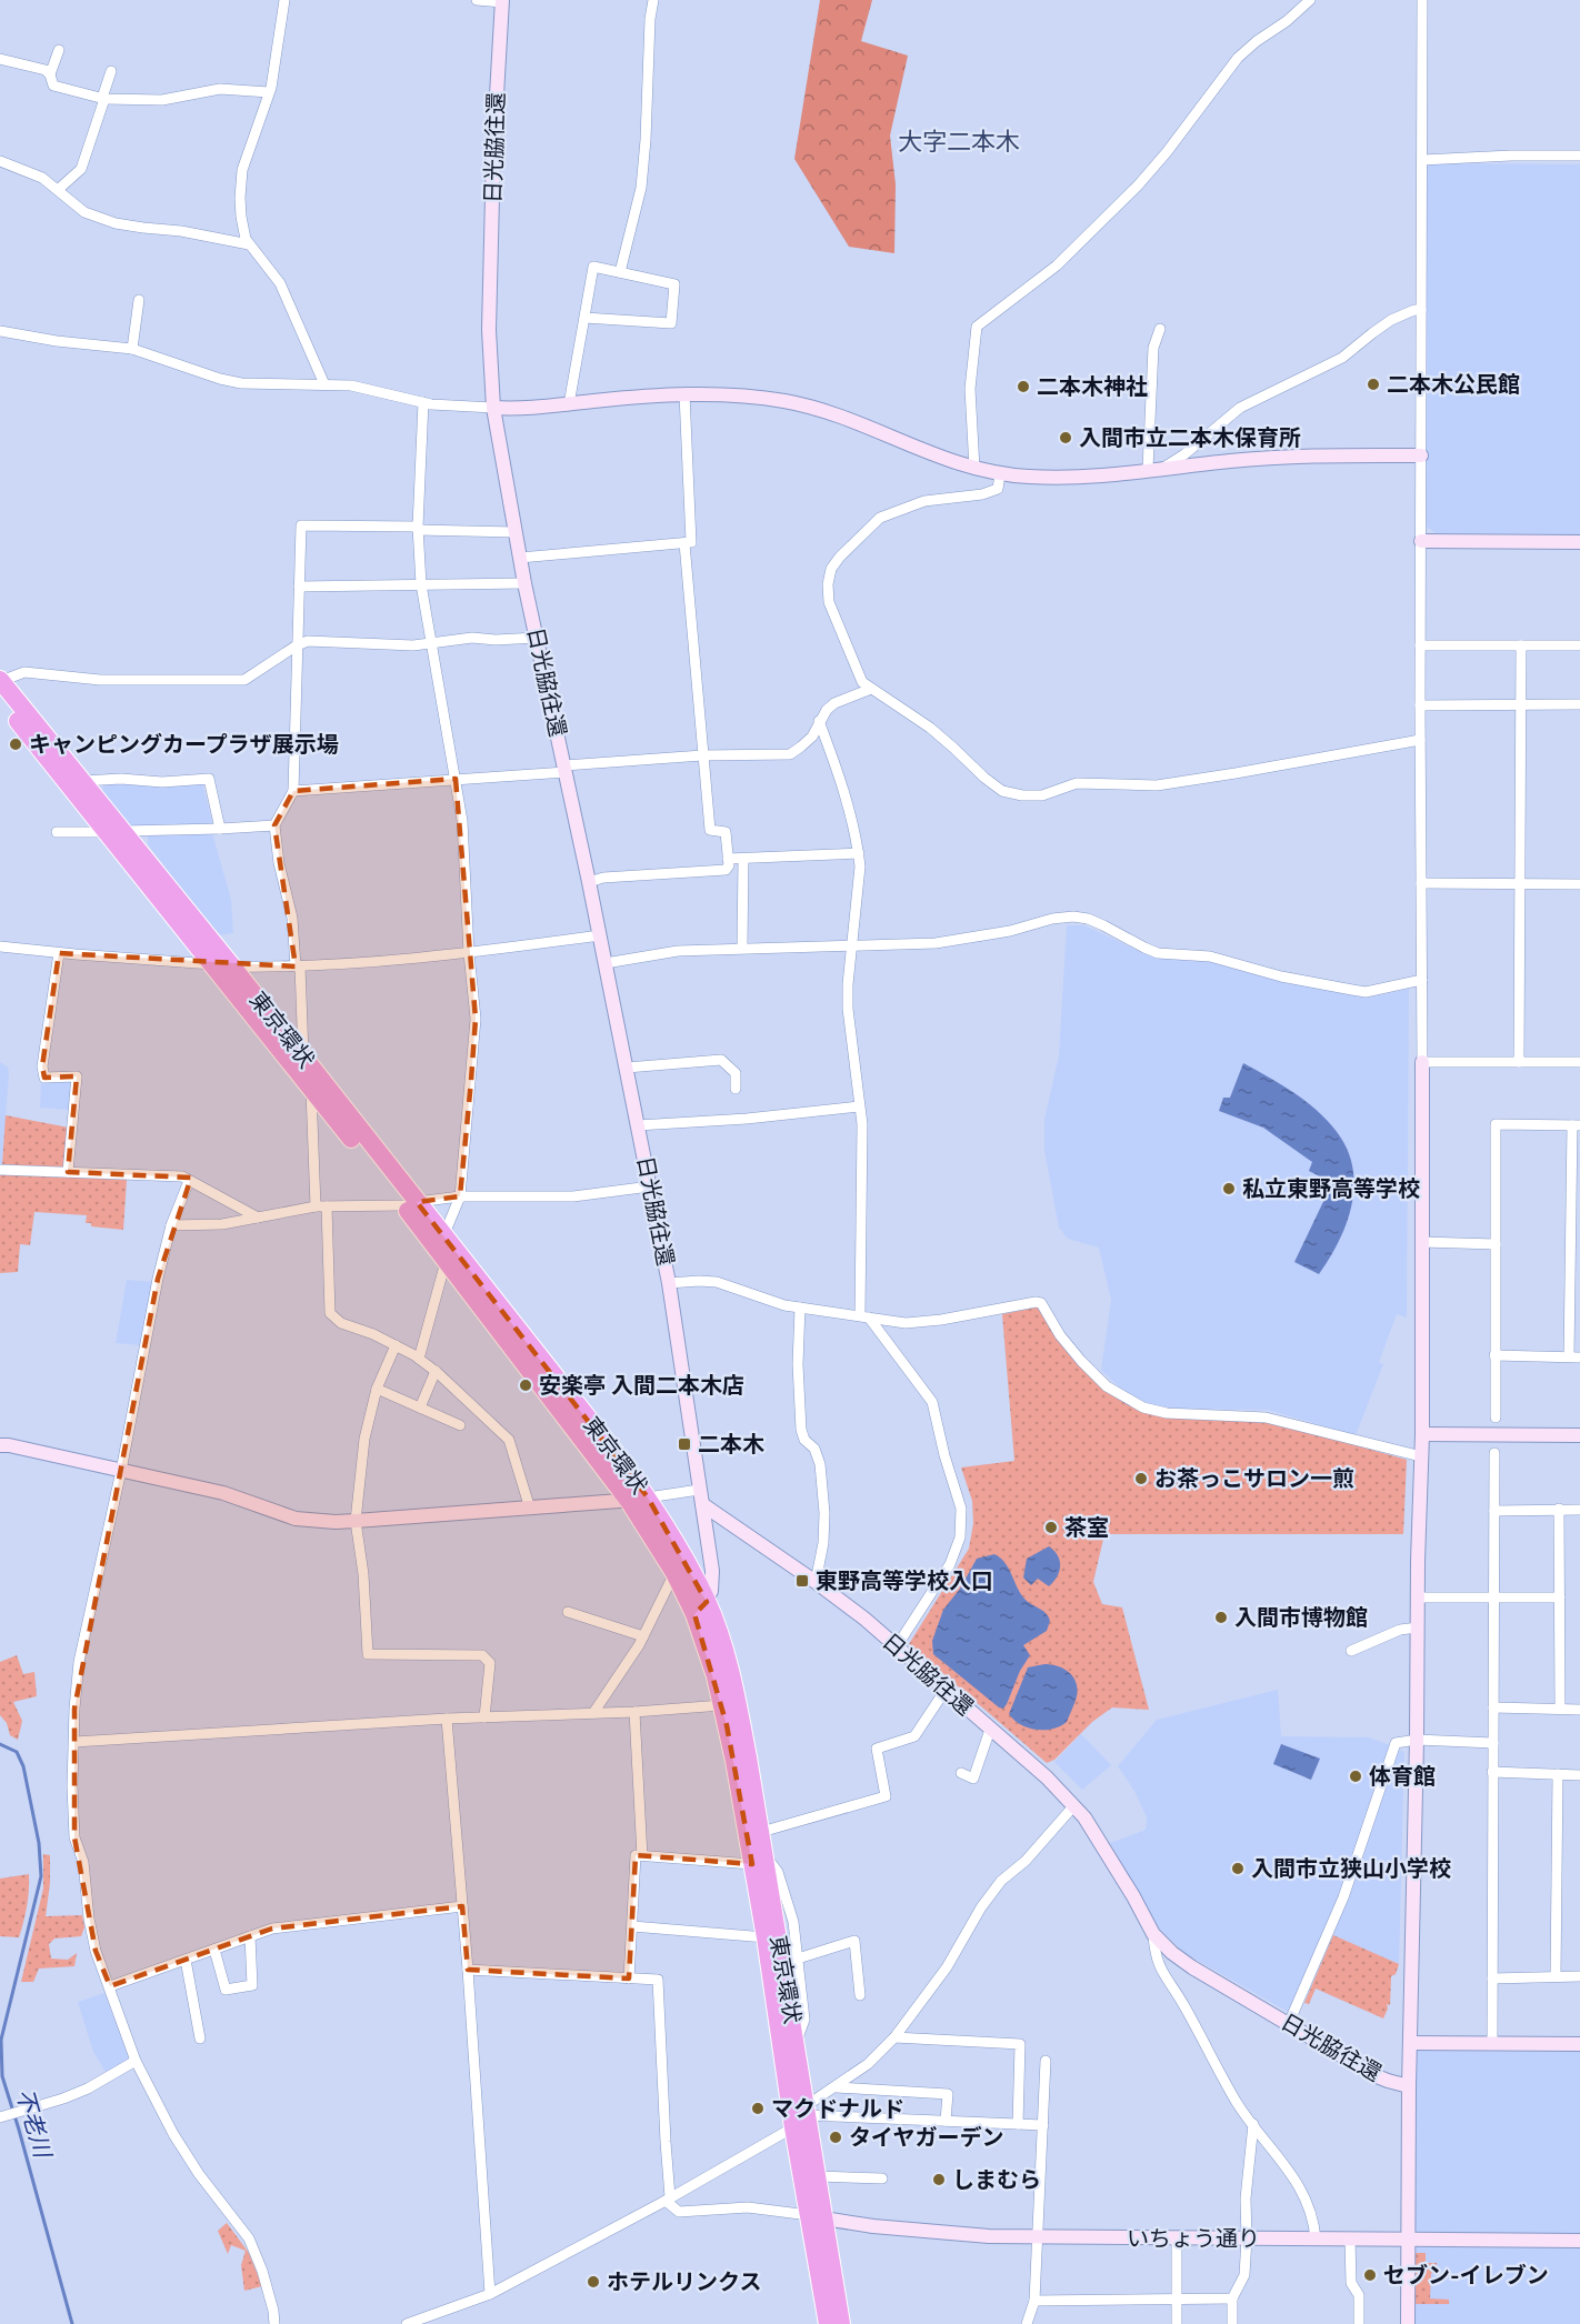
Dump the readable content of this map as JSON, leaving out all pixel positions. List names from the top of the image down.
{
  "streets": {
    "highway": ["東京環状"],
    "street": ["日光脇往還", "いちょう通り"]
  },
  "crossings": [
    ["東京環状", "いちょう通り"]
  ],
  "districts": ["大字二本木"],
  "water": ["不老川"],
  "places": {
    "other": [
      "二本木公民館",
      "二本木神社",
      "入間市立二本木保育所",
      "キャンピングカープラザ展示場",
      "私立東野高等学校",
      "安楽亭 入間二本木店",
      "お茶っこサロン一煎",
      "茶室",
      "入間市博物館",
      "体育館",
      "入間市立狭山小学校",
      "マクドナルド",
      "タイヤガーデン",
      "しまむら",
      "セブン-イレブン",
      "ホテルリンクス"
    ],
    "transit": ["二本木", "東野高等学校入口"]
  }
}
